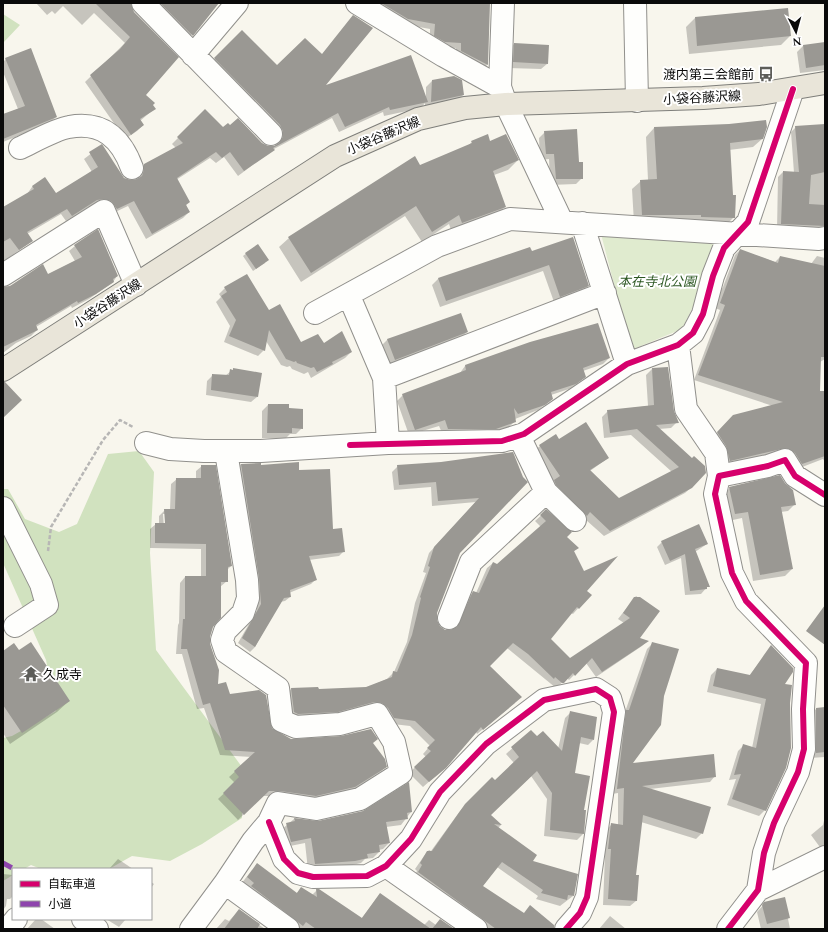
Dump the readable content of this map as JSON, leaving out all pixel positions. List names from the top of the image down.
{
  "streets": {
    "main road": ["小袋谷藤沢線"]
  },
  "parks": ["本在寺北公園"],
  "places": {
    "bus stop": ["渡内第三会館前"],
    "temple": ["久成寺"]
  },
  "legend": ["自転車道", "小道"],
  "north": "bottom"
}
